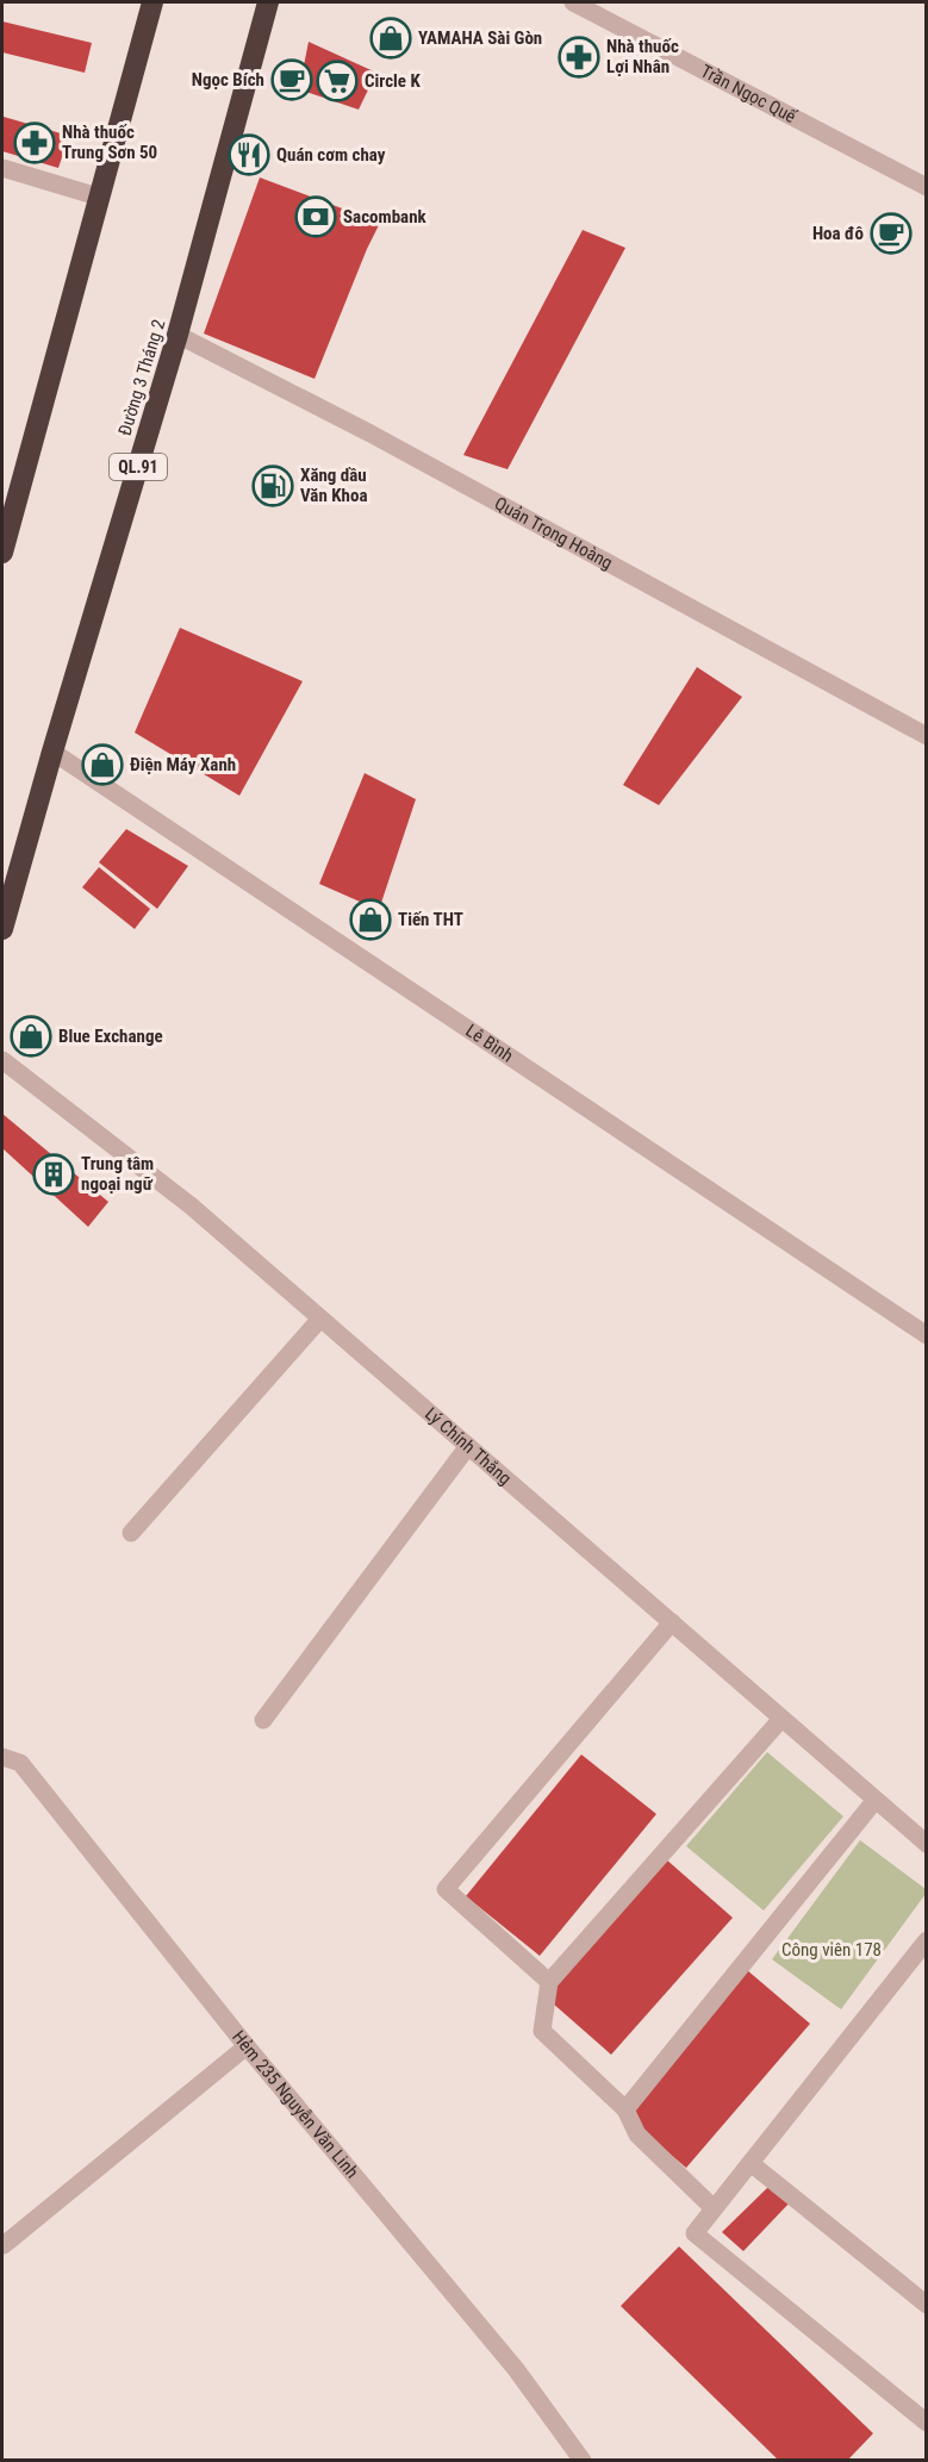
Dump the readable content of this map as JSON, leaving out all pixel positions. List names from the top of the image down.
{
  "streets": {
    "highway": ["Đường 3 Tháng 2", "QL.91"],
    "street": [
      "Trần Ngọc Quế",
      "Quản Trọng Hoàng",
      "Lê Bình",
      "Lý Chính Thắng",
      "Hẻm 235 Nguyễn Văn Linh"
    ]
  },
  "crossings": [
    ["Đường 3 Tháng 2", "Quản Trọng Hoàng"],
    ["Đường 3 Tháng 2", "Lê Bình"]
  ],
  "parks": ["Công viên 178"],
  "places": {
    "shop": [
      "YAMAHA Sài Gòn",
      "Điện Máy Xanh",
      "Tiến THT",
      "Blue Exchange"
    ],
    "pharmacy": ["Nhà thuốc Lợi Nhân", "Nhà thuốc Trung Sơn 50"],
    "cafe": ["Ngọc Bích", "Hoa đô"],
    "supermarket": ["Circle K"],
    "restaurant": ["Quán cơm chay"],
    "bank": ["Sacombank"],
    "fuel station": ["Xăng dầu Văn Khoa"],
    "building": ["Trung tâm ngoại ngữ"]
  }
}
